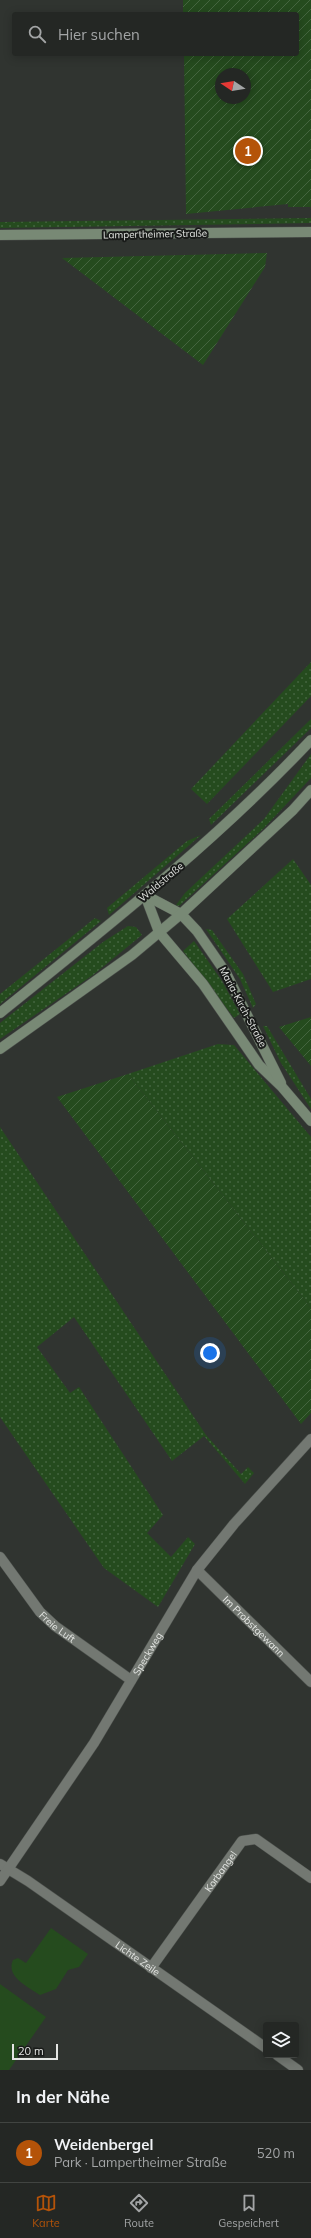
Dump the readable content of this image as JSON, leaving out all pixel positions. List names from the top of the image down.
{
  "streets": {
    "main road": ["Lampertheimer Straße", "Waldstraße", "Maria-Kirch-Straße"],
    "street": [
      "Freie Luft",
      "Im Probstgewann",
      "Speckweg",
      "Korbangel",
      "Lichte Zeile"
    ]
  },
  "crossings": [
    ["Waldstraße", "Maria-Kirch-Straße"],
    ["Freie Luft", "Speckweg"],
    ["Im Probstgewann", "Speckweg"],
    ["Speckweg", "Lichte Zeile"],
    ["Korbangel", "Lichte Zeile"]
  ],
  "scale_bar": "20 m",
  "north": "left",
  "page": {
    "search": "Hier suchen",
    "pins": "1",
    "scale": "20 m",
    "heading": "In der Nähe",
    "list": [
      {
        "mark": "1",
        "name": "Weidenbergel",
        "note": "Park · Lampertheimer Straße",
        "value": "520 m"
      }
    ],
    "nav": ["Karte", "Route", "Gespeichert"]
  }
}
